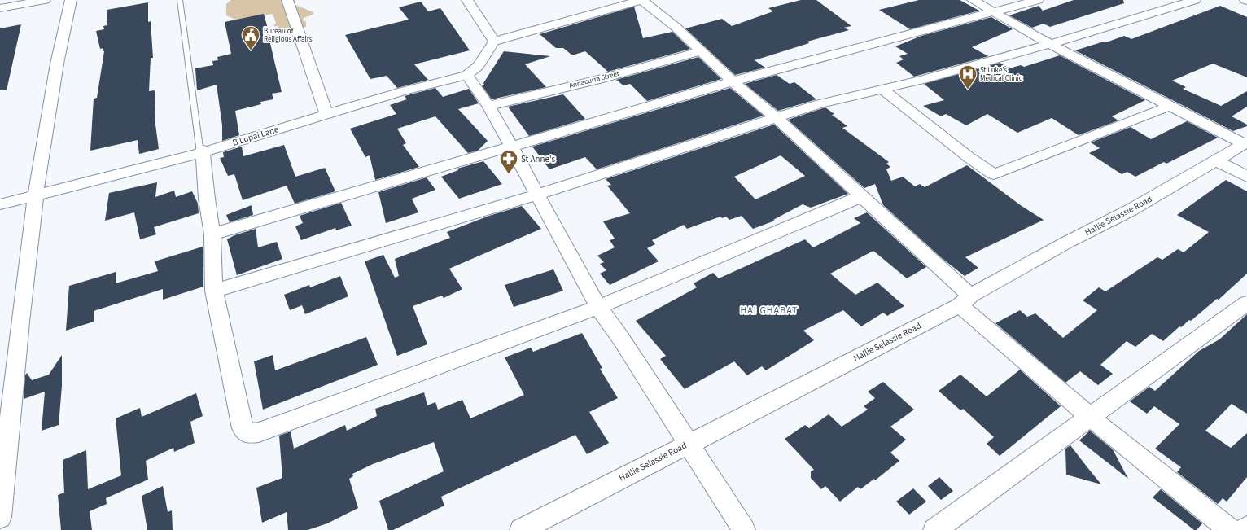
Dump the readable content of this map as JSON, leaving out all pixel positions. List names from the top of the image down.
{
  "streets": {
    "street": ["Annacurra Street", "B Lupai Lane", "Hallie Selassie Road"]
  },
  "districts": ["HAI GHABAT"],
  "places": {
    "public building": ["Bureau of Religious Affairs"],
    "hospital": ["St Luke's Medical Clinic"],
    "pharmacy": ["St Anne's"]
  }
}
